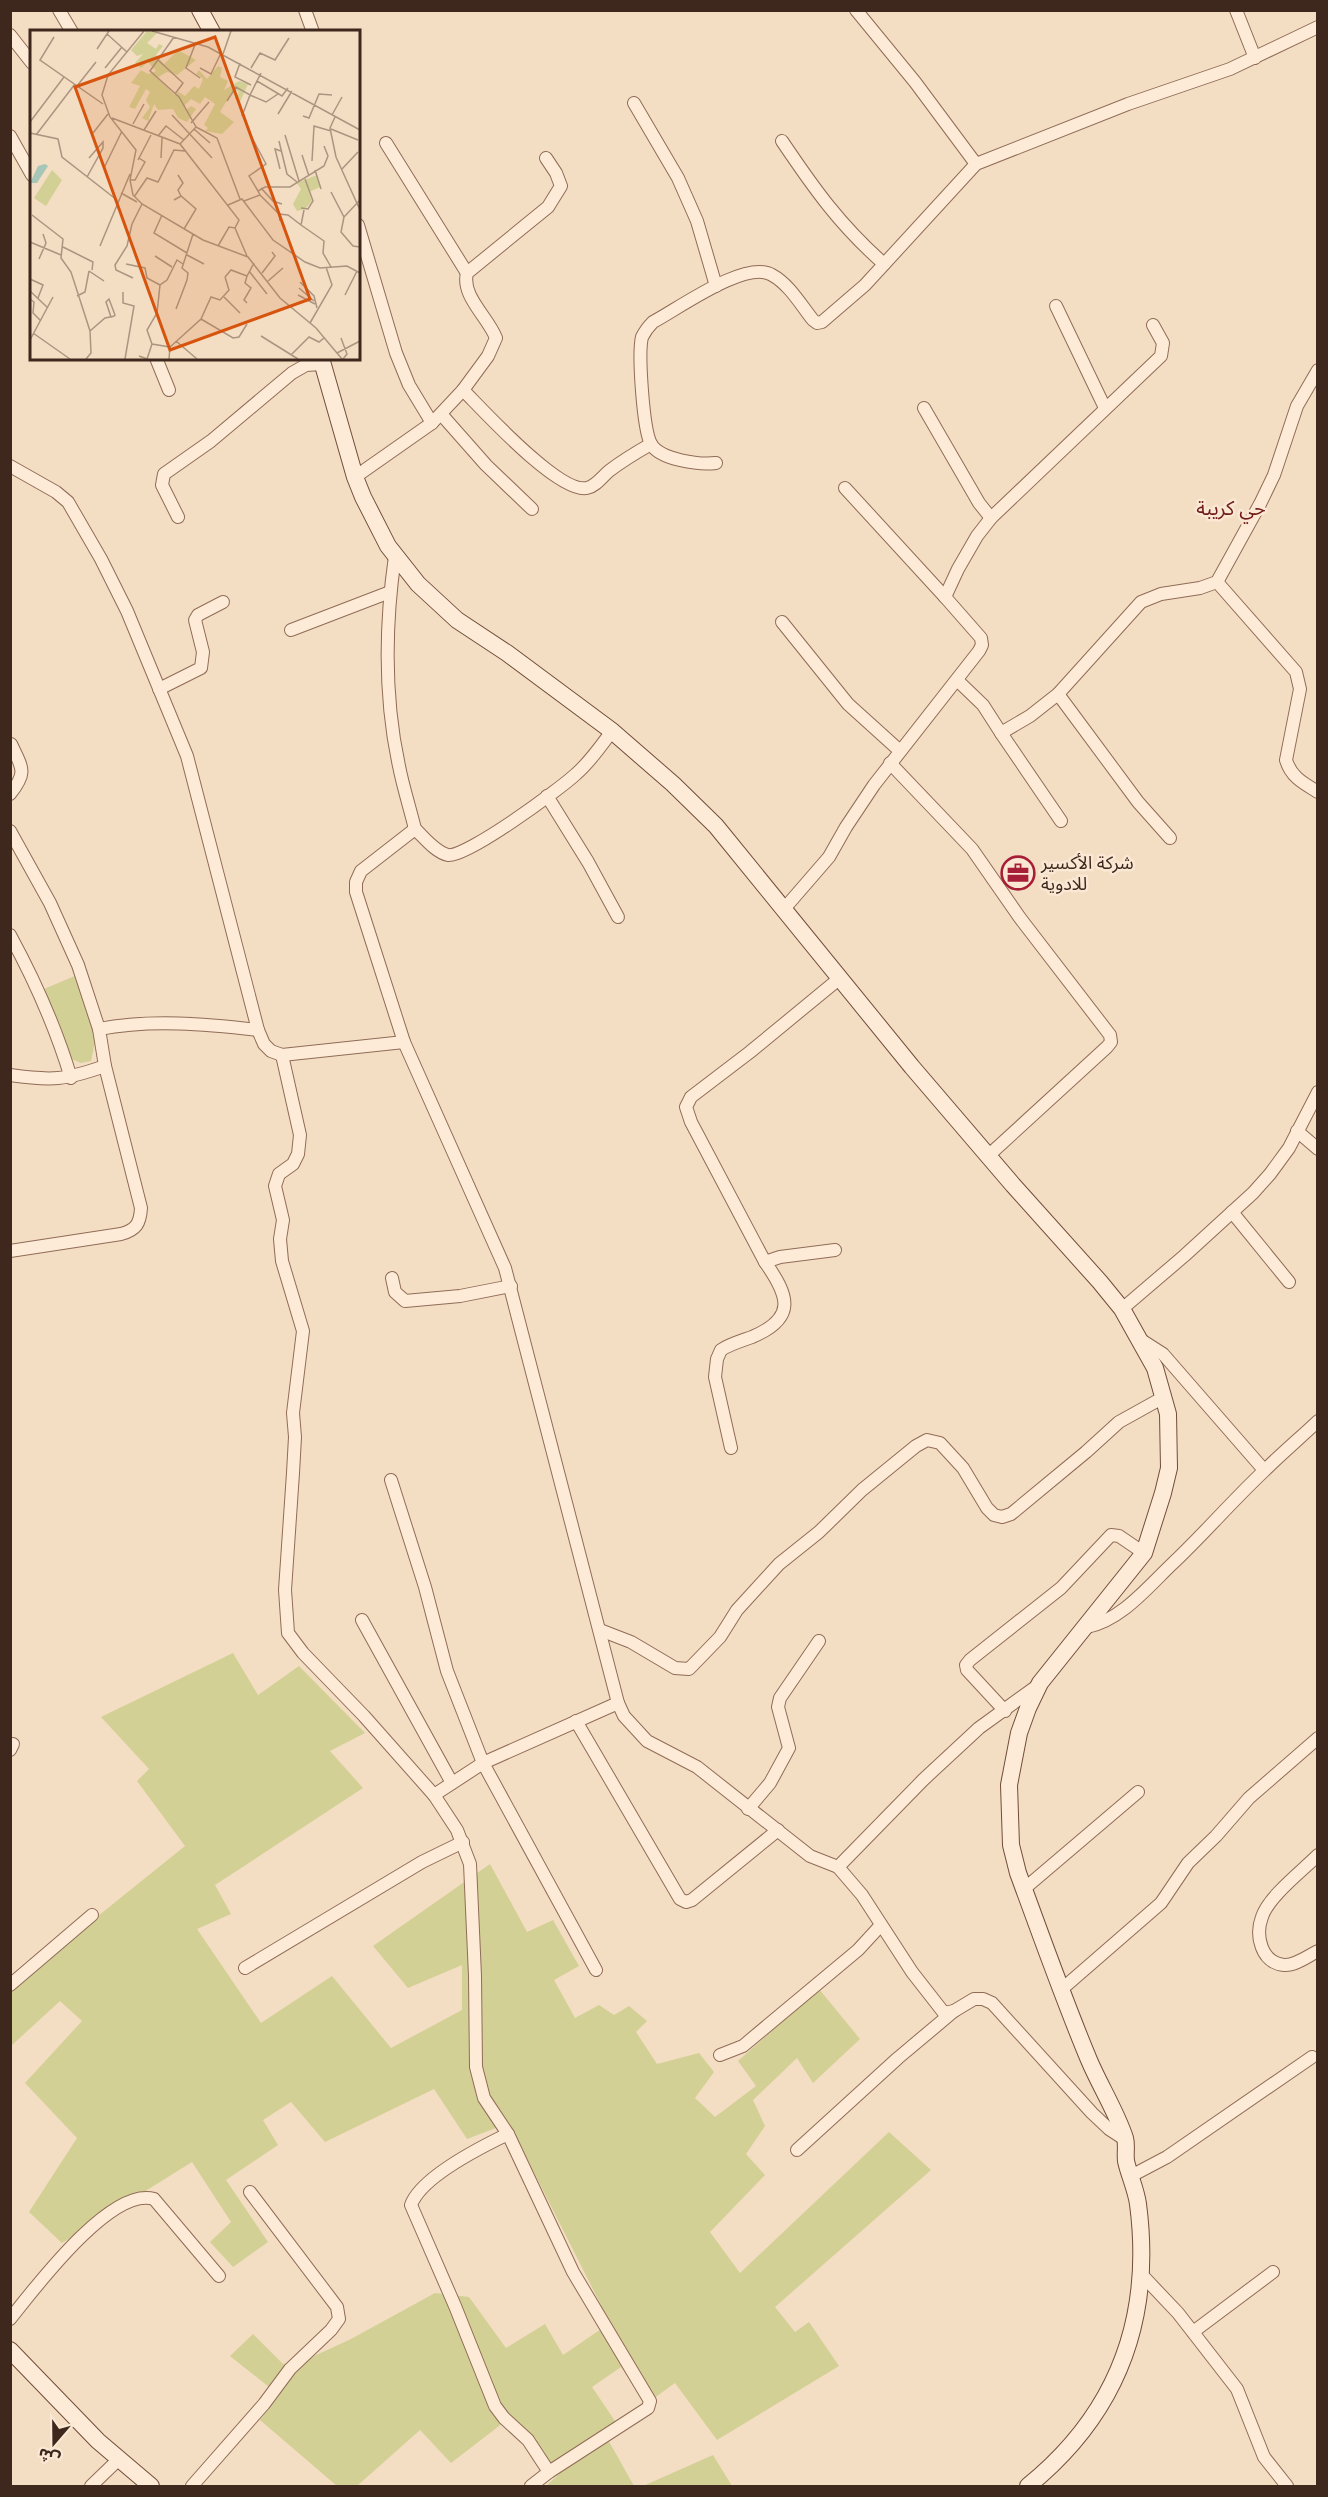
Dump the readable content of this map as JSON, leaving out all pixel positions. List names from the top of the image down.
{
  "districts": ["حي كريبة"],
  "places": {
    "office": ["شركة الأكسير للادوية"]
  },
  "north": "bottom"
}
